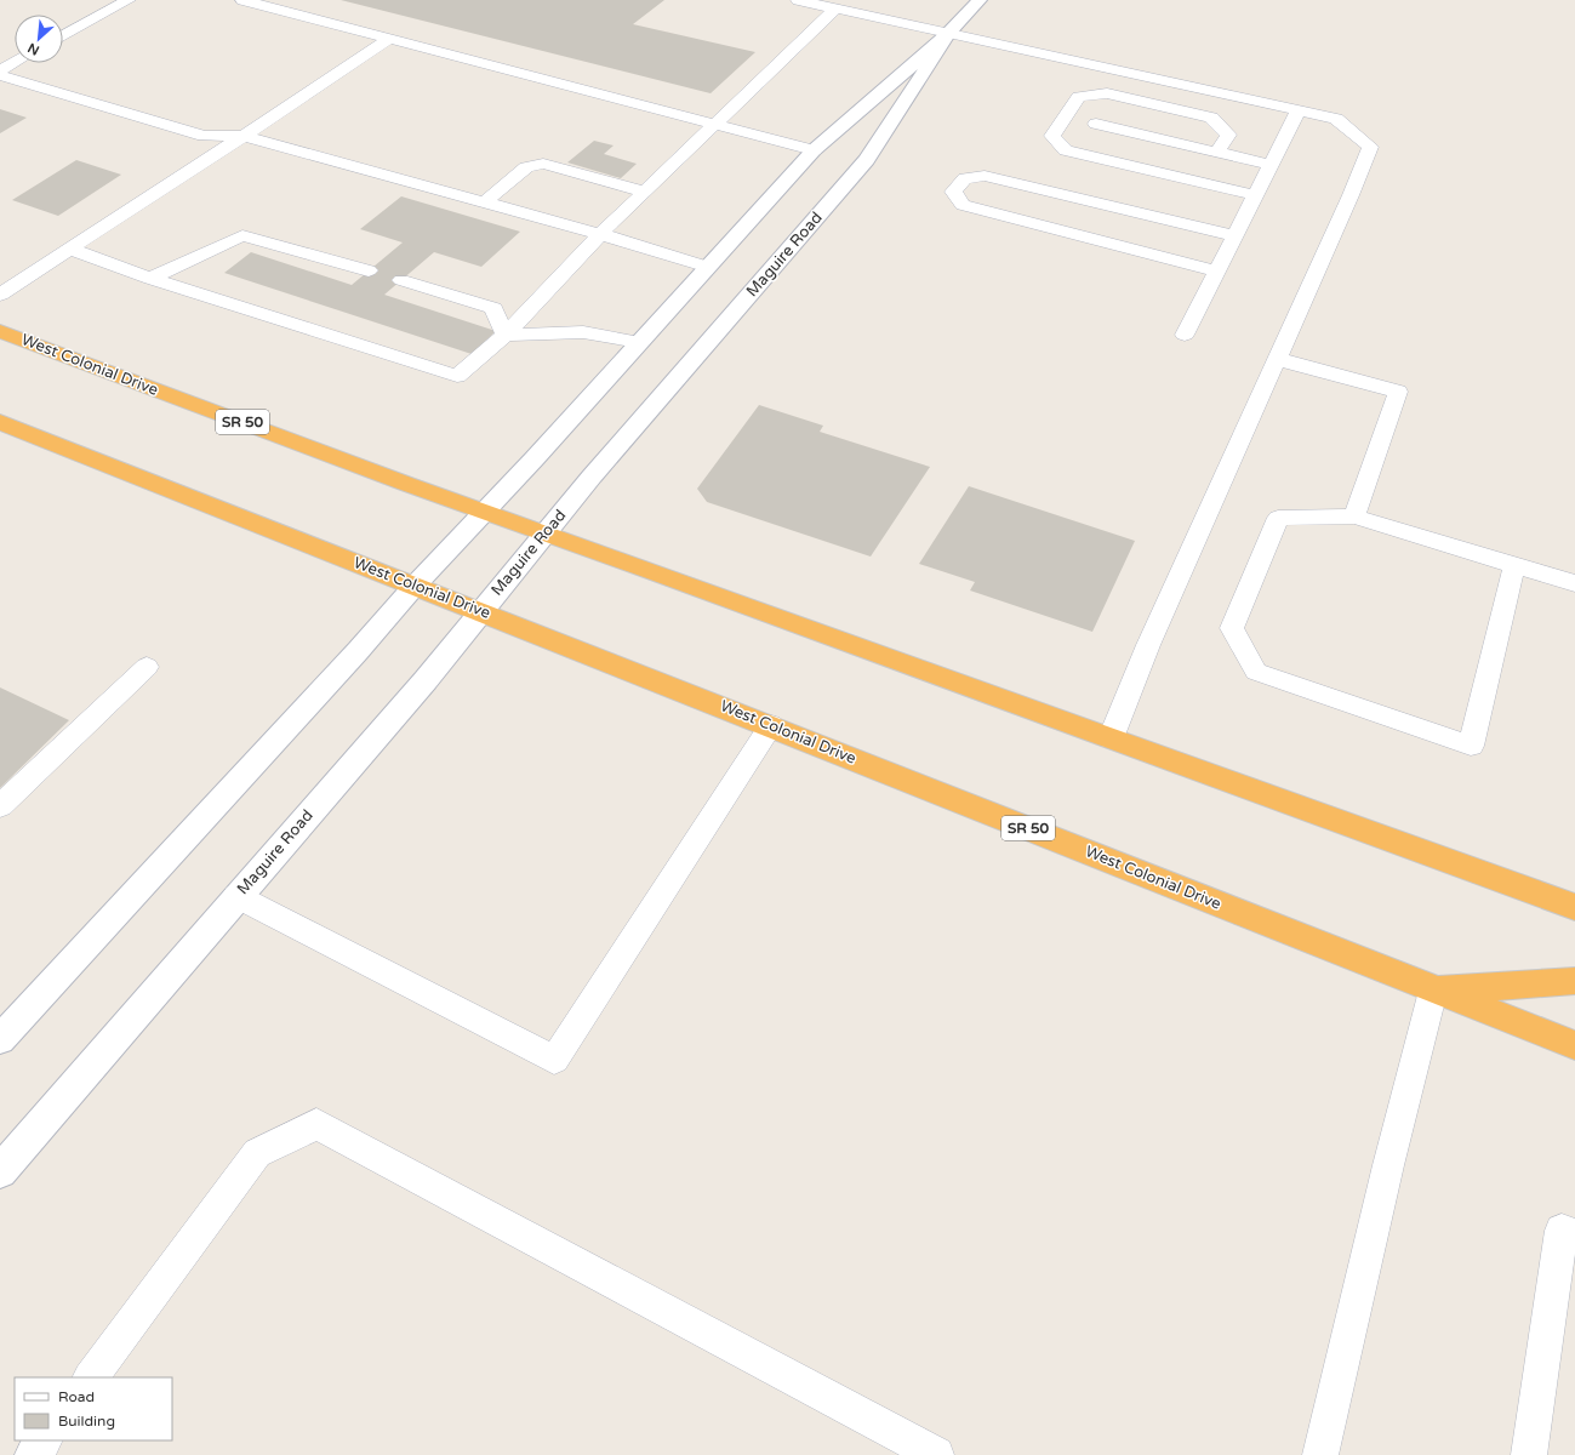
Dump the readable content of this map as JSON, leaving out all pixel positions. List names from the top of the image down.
{
  "streets": {
    "highway": ["West Colonial Drive", "SR 50"],
    "main road": ["Maguire Road"]
  },
  "crossings": [
    ["Maguire Road", "West Colonial Drive"]
  ],
  "legend": ["Road", "Building"],
  "north": "bottom left"
}
